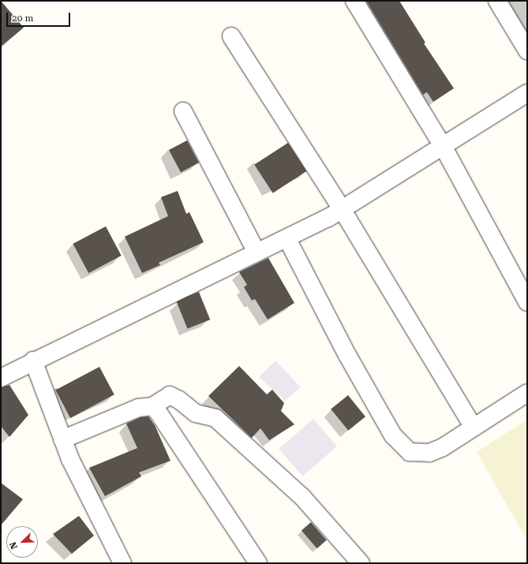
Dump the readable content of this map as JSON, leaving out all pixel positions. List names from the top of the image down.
{
  "scale_bar": "20 m",
  "north": "bottom left"
}
